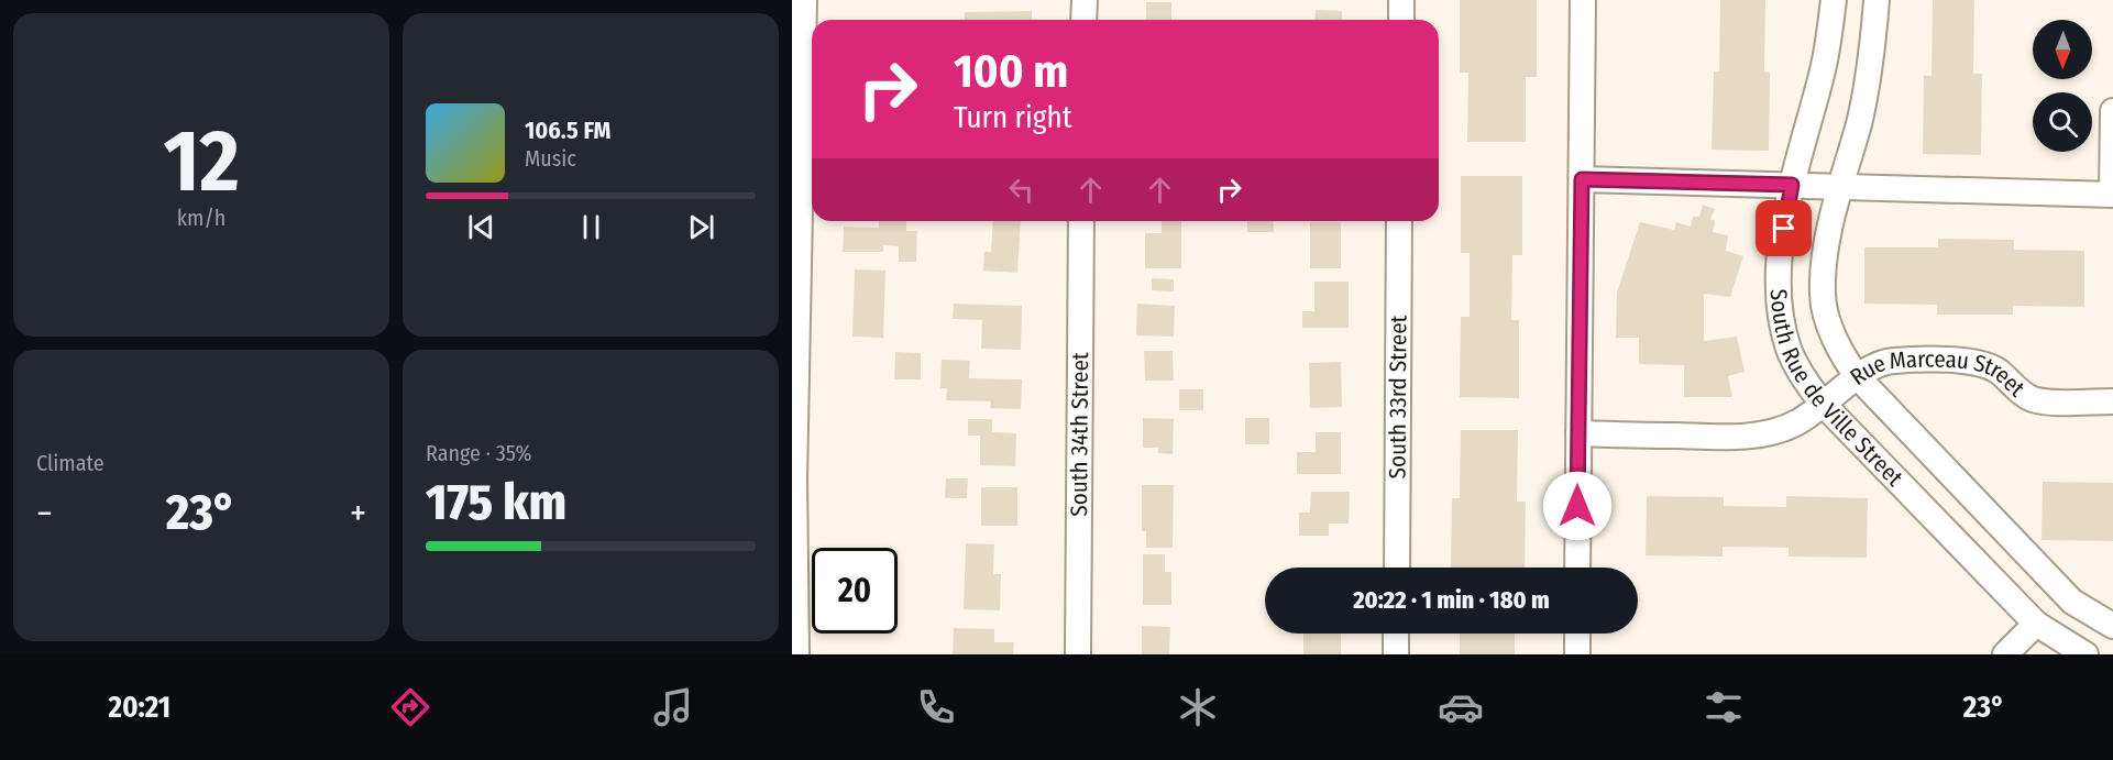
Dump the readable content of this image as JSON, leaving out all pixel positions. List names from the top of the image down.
{
  "streets": {
    "street": [
      "South Rue de Ville Street",
      "Rue Marceau Street",
      "South 33rd Street",
      "South 34th Street"
    ]
  },
  "crossings": [
    ["South Rue de Ville Street", "Rue Marceau Street"]
  ],
  "north": "bottom",
  "page": {
    "tile": [
      ["12", "km/h"],
      "Climate",
      ["Range · 35%", "175 km"]
    ],
    "turn": ["100 m", "Turn right"],
    "song": ["106.5 FM", "Music"],
    "heat": ["−", "23°", "+"],
    "limit": "20",
    "trip": "20:22 · 1 min · 180 m",
    "tabs": ["20:21", "23°"]
  }
}
